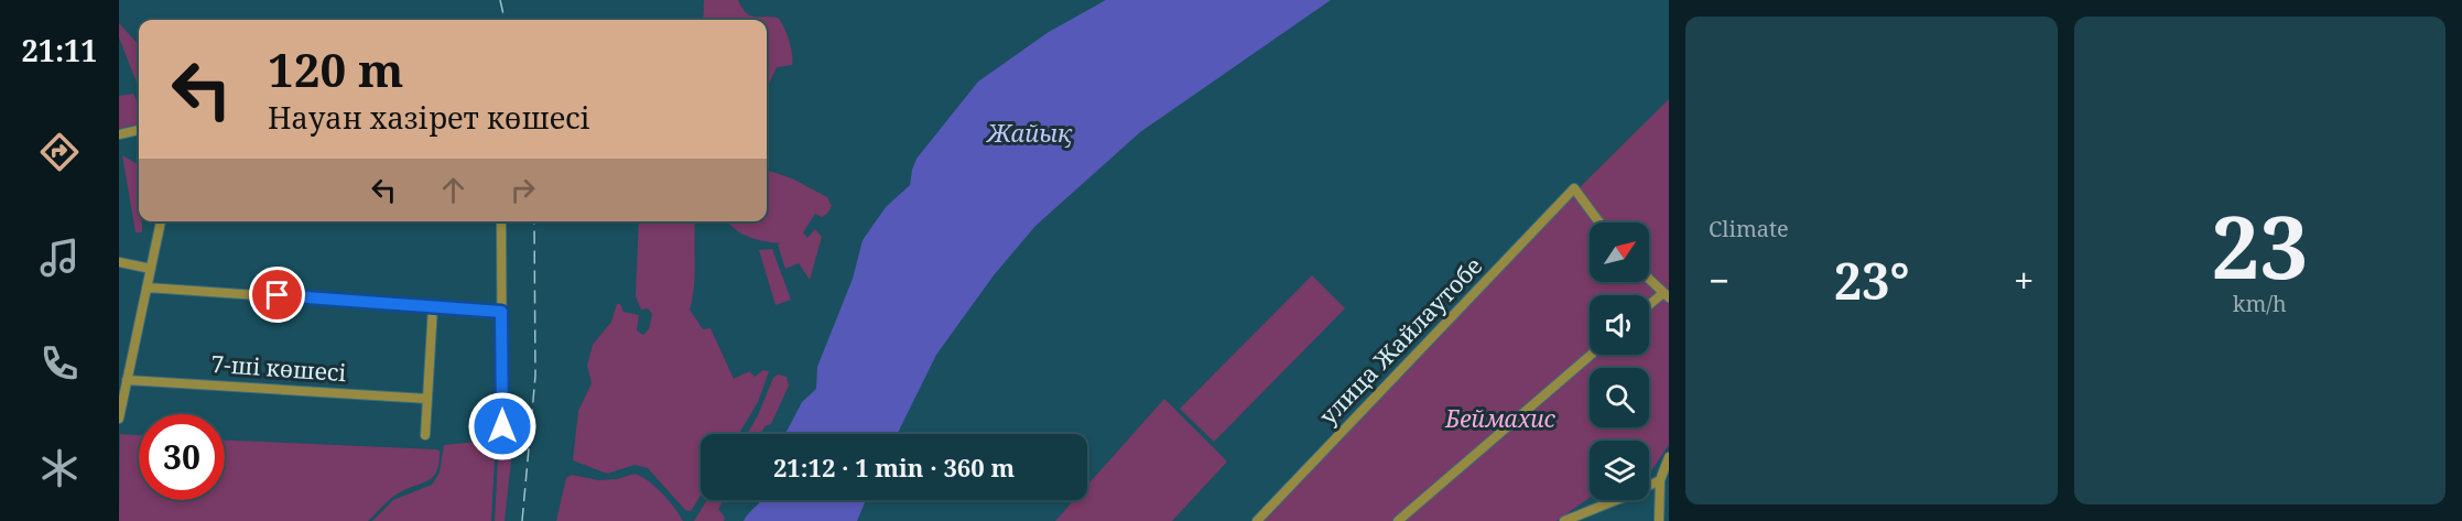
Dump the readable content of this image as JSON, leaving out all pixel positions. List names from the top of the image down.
{
  "streets": {
    "street": ["улица Жайлаутобе", "7-шi көшесі"]
  },
  "water": ["Жайық"],
  "parks": ["Беймахис"],
  "north": "top right",
  "page": {
    "tabs": "21:11",
    "tile": [
      "Climate",
      ["23", "km/h"]
    ],
    "turn": ["120 m", "Науан хазірет көшесі"],
    "heat": ["−", "23°", "+"],
    "limit": "30",
    "trip": "21:12 · 1 min · 360 m"
  }
}
